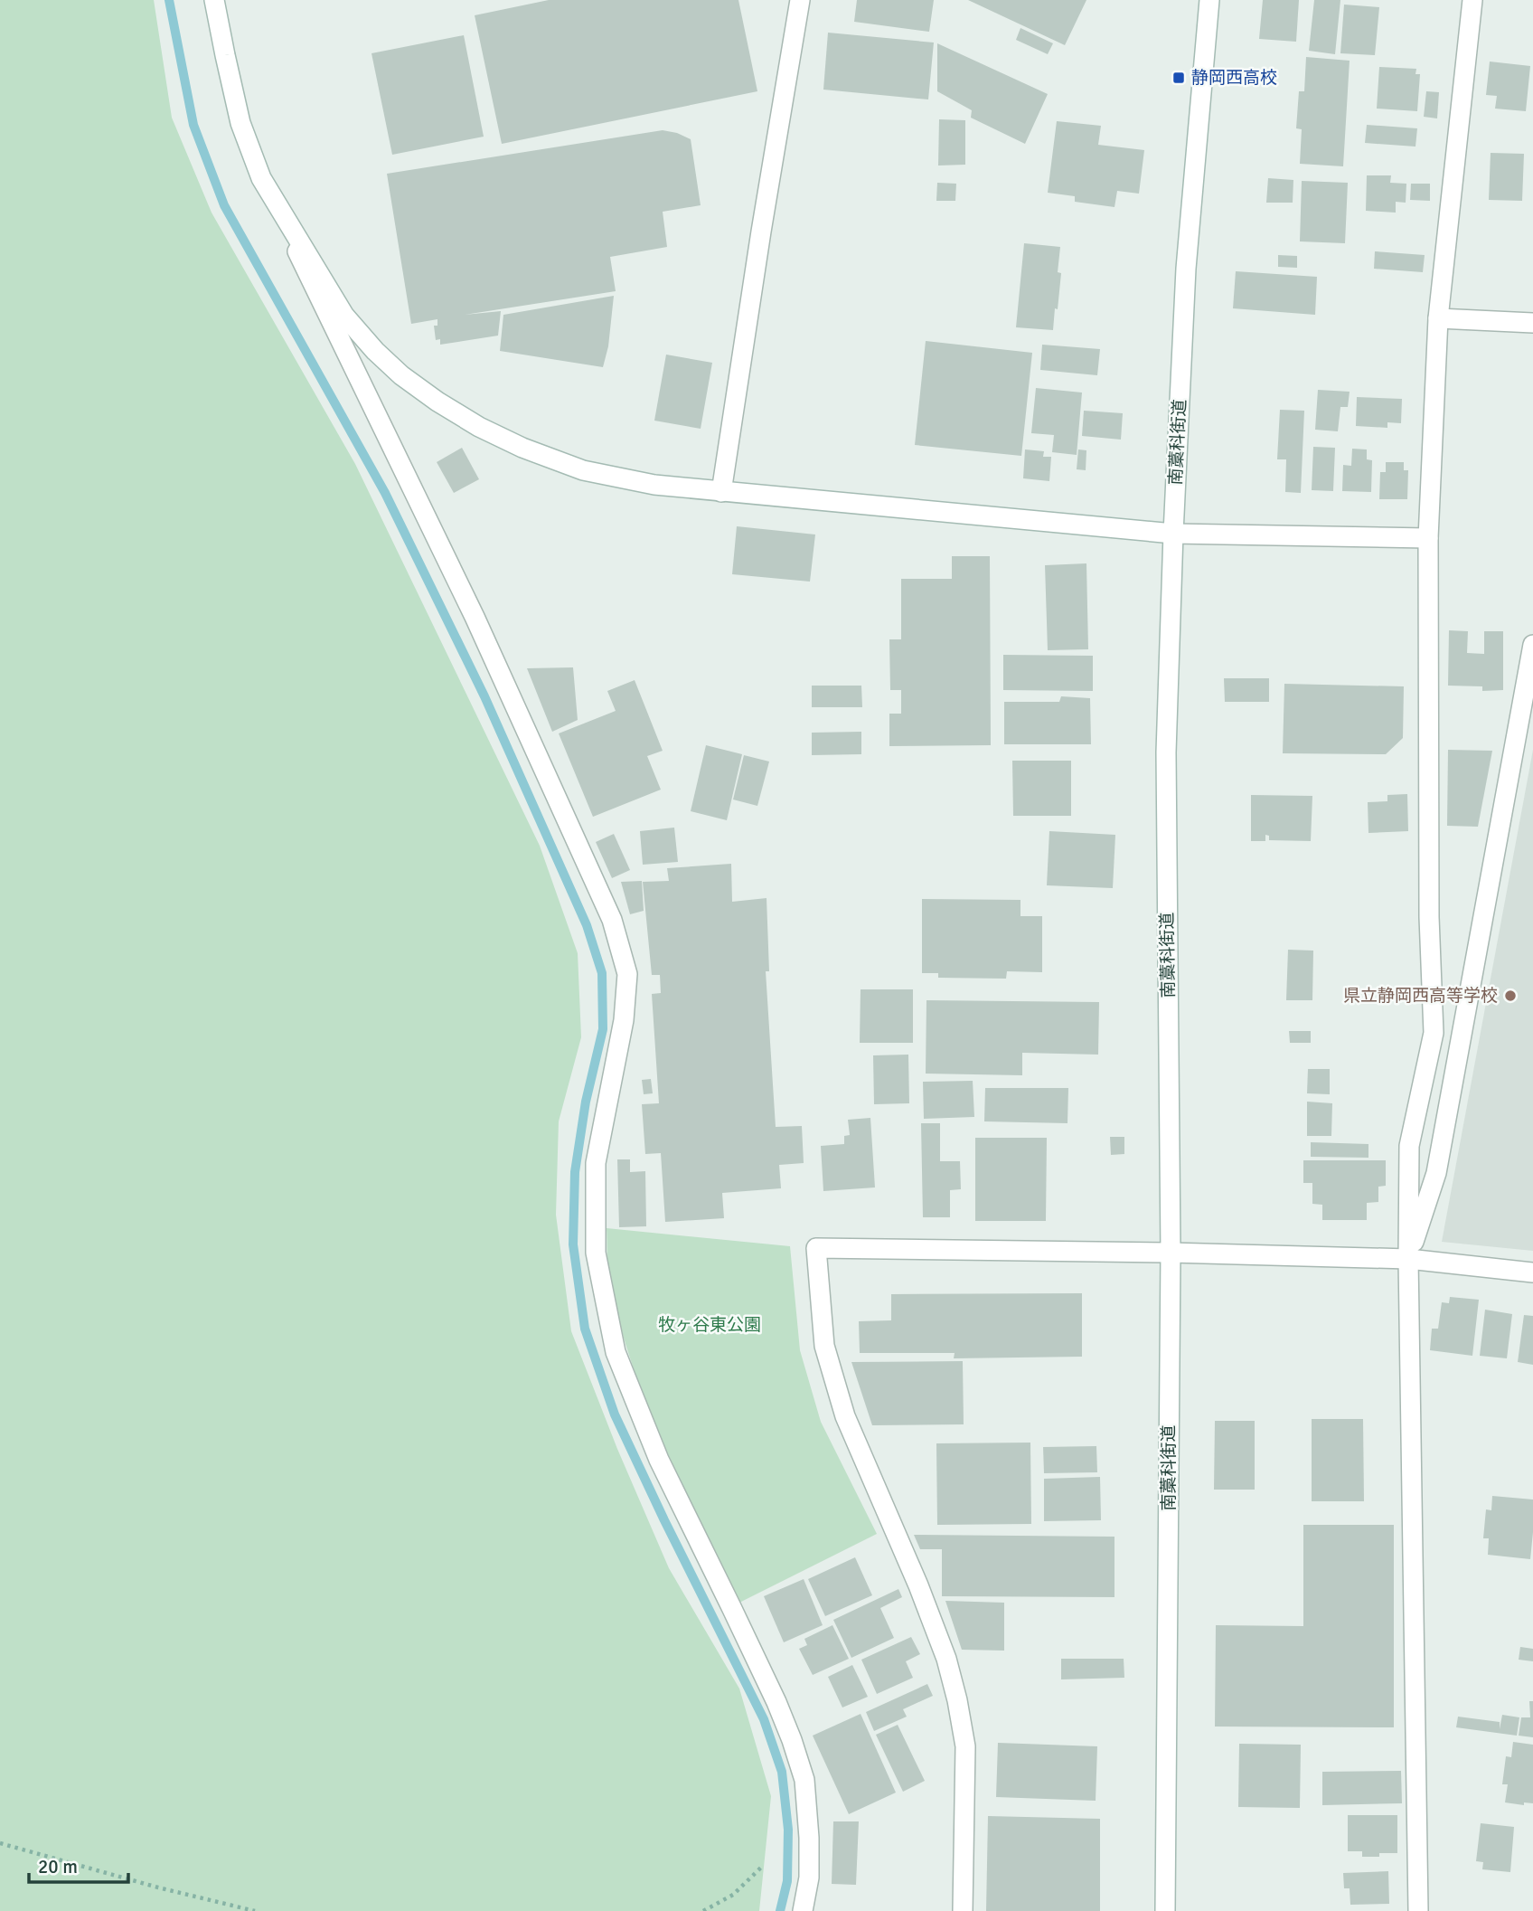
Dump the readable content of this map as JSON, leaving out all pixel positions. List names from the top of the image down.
{
  "streets": {
    "street": ["南藁科街道"]
  },
  "parks": ["牧ヶ谷東公園"],
  "places": {
    "transit": ["静岡西高校"],
    "other": ["県立静岡西高等学校"]
  },
  "scale_bar": "20 m"
}
